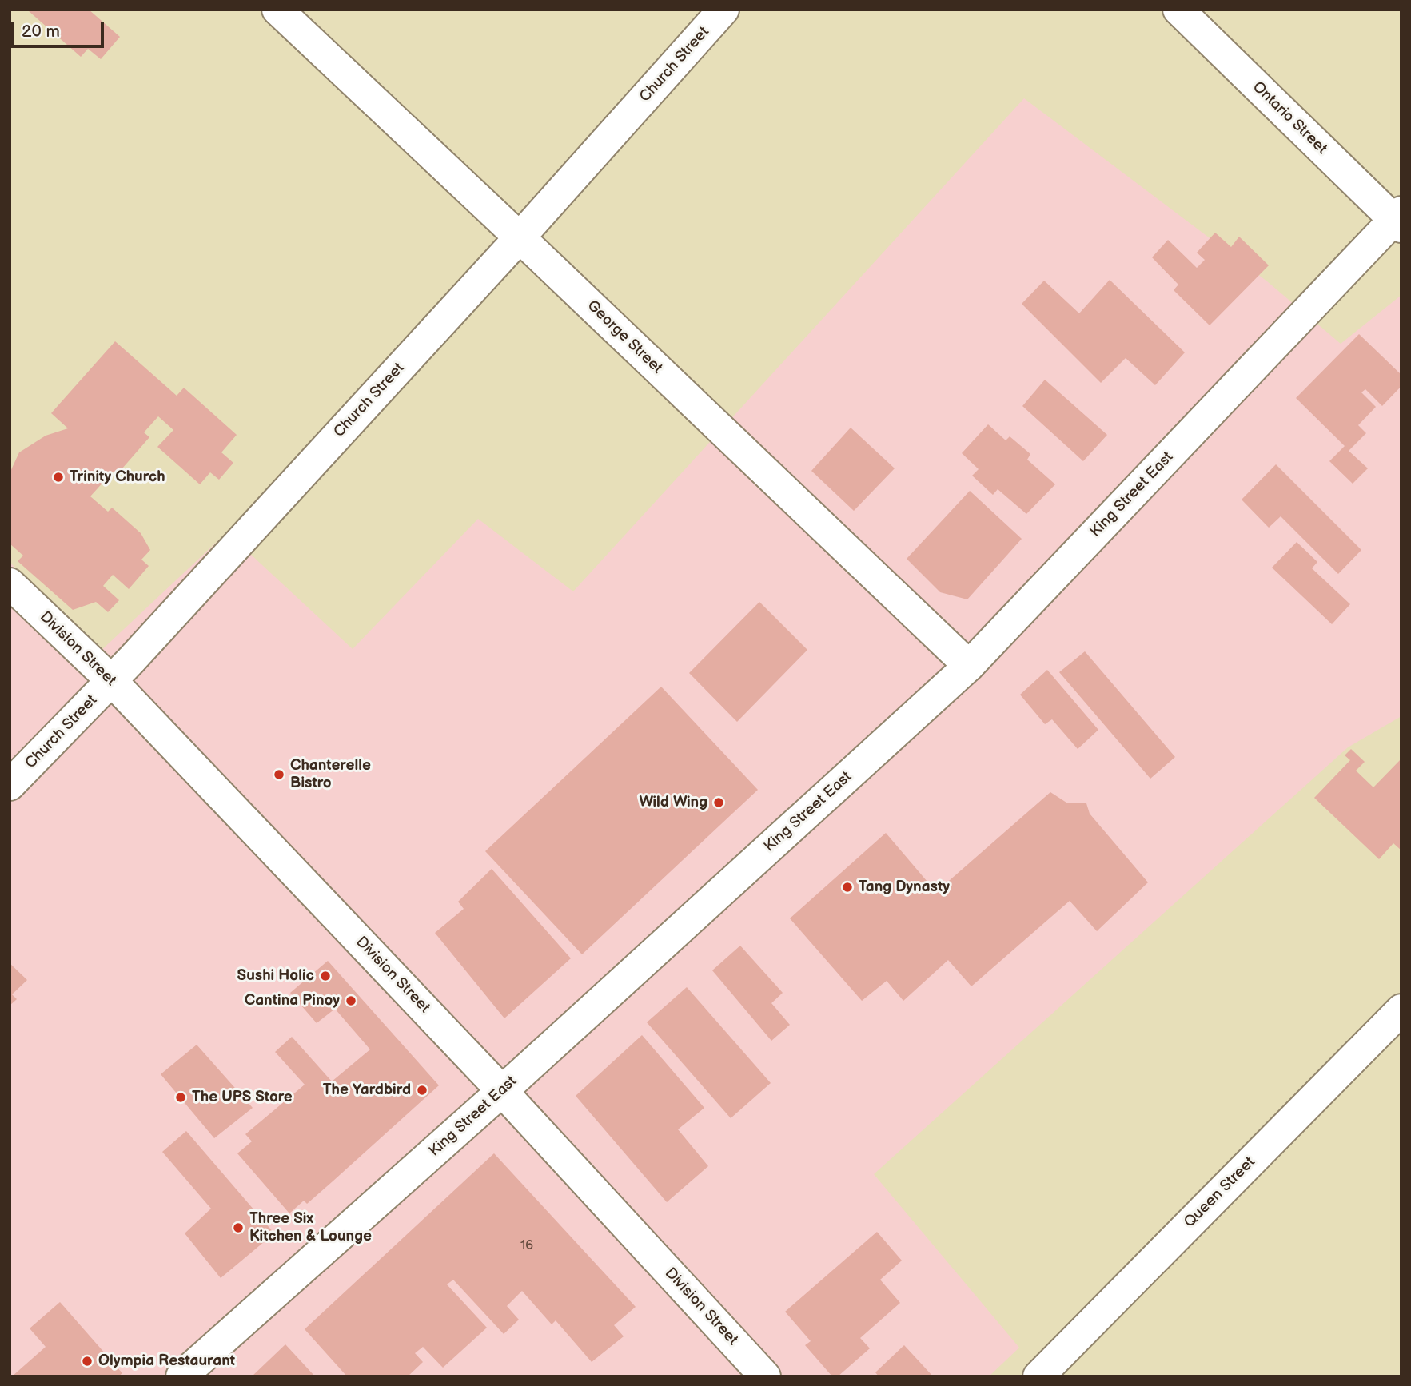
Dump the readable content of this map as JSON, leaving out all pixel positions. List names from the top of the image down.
{
  "streets": {
    "street": [
      "Church Street",
      "Ontario Street",
      "George Street",
      "King Street East",
      "Division Street",
      "Queen Street"
    ]
  },
  "crossings": [
    ["Church Street", "George Street"],
    ["Church Street", "Division Street"],
    ["Ontario Street", "King Street East"],
    ["George Street", "King Street East"],
    ["King Street East", "Division Street"]
  ],
  "places": [
    "Trinity Church",
    "Chanterelle Bistro",
    "Wild Wing",
    "Tang Dynasty",
    "Sushi Holic",
    "Cantina Pinoy",
    "The Yardbird",
    "The UPS Store",
    "Three Six Kitchen & Lounge",
    "Olympia Restaurant"
  ],
  "house_numbers": ["16"],
  "scale_bar": "20 m"
}
